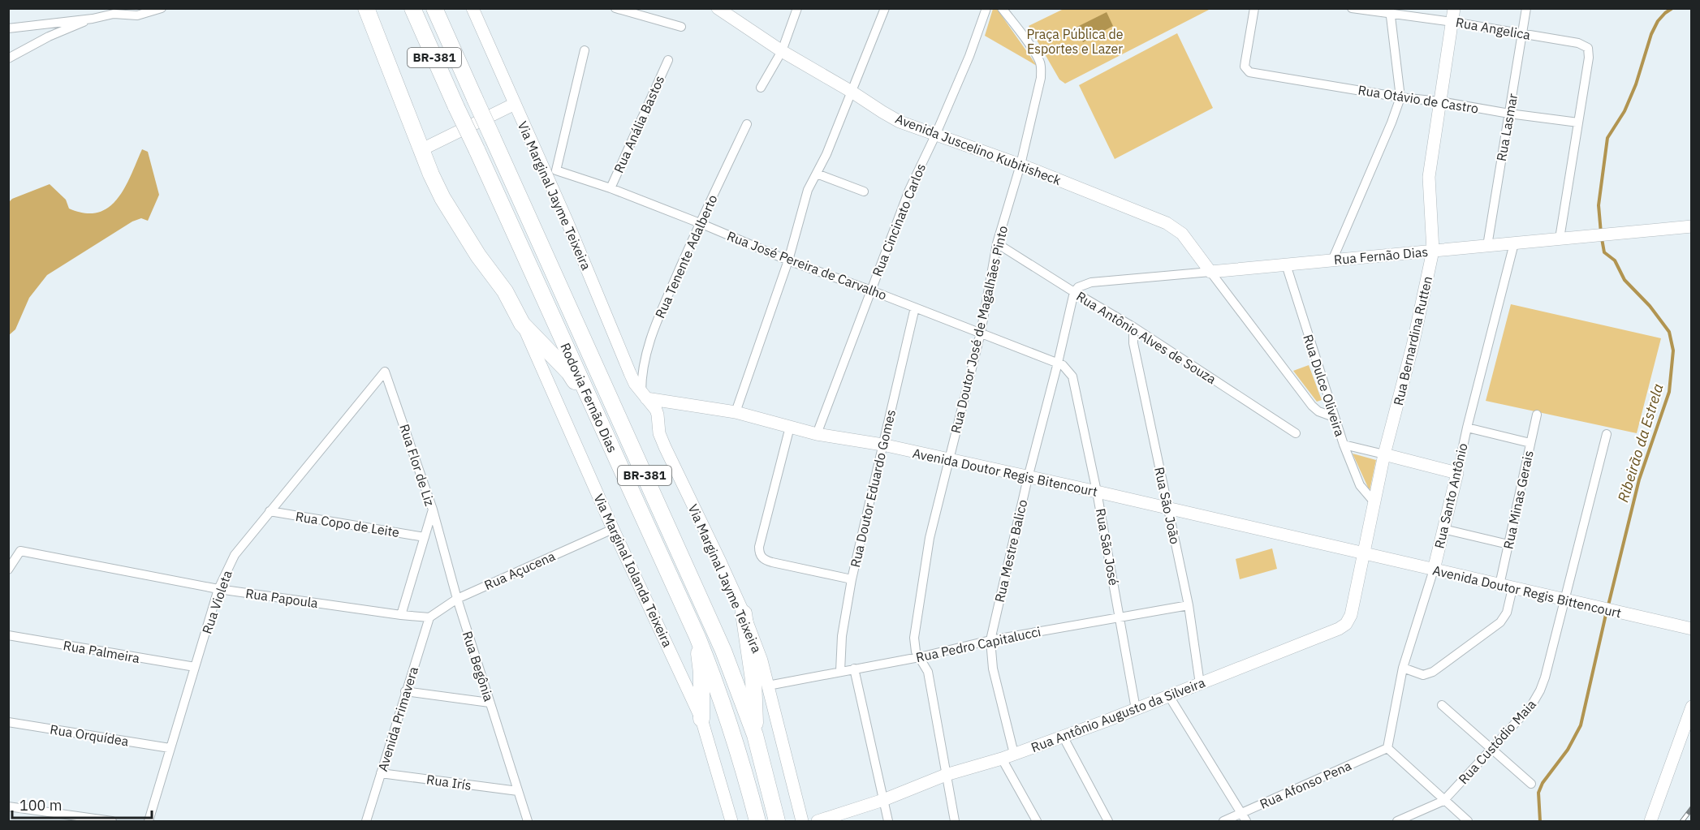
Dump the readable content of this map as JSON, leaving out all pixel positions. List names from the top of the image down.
{
  "streets": {
    "highway": ["BR-381", "Rodovia Fernão Dias"],
    "street": [
      "Rua Angelica",
      "Rua Otávio de Castro",
      "Rua Anália Bastos",
      "Rua Lasmar",
      "Avenida Juscelino Kubitisheck",
      "Via Marginal Jayme Teixeira",
      "Rua Cincinato Carlos",
      "Rua Fernão Dias",
      "Rua Tenente Adalberto",
      "Rua José Pereira de Carvalho",
      "Rua Doutor José de Magalhães Pinto",
      "Rua Antônio Alves de Souza",
      "Rua Bernardina Rutten",
      "Rua Dulce Oliveira",
      "Rua Flor de Liz",
      "Avenida Doutor Regis Bitencourt",
      "Rua Doutor Eduardo Gomes",
      "Rua Santo Antônio",
      "Rua Minas Gerais",
      "Rua São João",
      "Rua Copo de Leite",
      "Rua São José",
      "Rua Mestre Balico",
      "Rua Açucena",
      "Via Marginal Iolanda Teixeira",
      "Avenida Doutor Regis Bittencourt",
      "Rua Papoula",
      "Rua Violeta",
      "Rua Pedro Capitalucci",
      "Rua Palmeira",
      "Rua Begônia",
      "Rua Antônio Augusto da Silveira",
      "Avenida Primavera",
      "Rua Orquídea",
      "Rua Custódio Maia",
      "Rua Irís",
      "Rua Afonso Pena"
    ]
  },
  "crossings": [
    ["Rua Angelica", "Rua Otávio de Castro"],
    ["Rua Angelica", "Rua Lasmar"],
    ["Rua Angelica", "Rua Bernardina Rutten"],
    ["Rua Otávio de Castro", "Rua Lasmar"],
    ["Rua Otávio de Castro", "Rua Bernardina Rutten"],
    ["Rua Anália Bastos", "Rua José Pereira de Carvalho"],
    ["Rua Lasmar", "Rua Fernão Dias"],
    ["Avenida Juscelino Kubitisheck", "Rua Cincinato Carlos"],
    ["Avenida Juscelino Kubitisheck", "Rua Fernão Dias"],
    ["Avenida Juscelino Kubitisheck", "Rua Doutor José de Magalhães Pinto"],
    ["Via Marginal Jayme Teixeira", "Rua Tenente Adalberto"],
    ["Via Marginal Jayme Teixeira", "Avenida Doutor Regis Bitencourt"],
    ["Via Marginal Jayme Teixeira", "Rua Pedro Capitalucci"],
    ["Rua Cincinato Carlos", "Rua José Pereira de Carvalho"],
    ["Rua Cincinato Carlos", "Avenida Doutor Regis Bitencourt"],
    ["Rua Fernão Dias", "Rua Antônio Alves de Souza"],
    ["Rua Fernão Dias", "Rua Bernardina Rutten"],
    ["Rua Fernão Dias", "Rua Dulce Oliveira"],
    ["Rua Fernão Dias", "Rua Santo Antônio"],
    ["Rua Fernão Dias", "Rua Mestre Balico"],
    ["Rua Tenente Adalberto", "Rua José Pereira de Carvalho"],
    ["Rua Tenente Adalberto", "Avenida Doutor Regis Bitencourt"],
    ["Rua José Pereira de Carvalho", "Rua Doutor José de Magalhães Pinto"],
    ["Rua José Pereira de Carvalho", "Rua Doutor Eduardo Gomes"],
    ["Rua José Pereira de Carvalho", "Rua São José"],
    ["Rua José Pereira de Carvalho", "Rua Mestre Balico"],
    ["Rua Doutor José de Magalhães Pinto", "Rua Antônio Alves de Souza"],
    ["Rua Doutor José de Magalhães Pinto", "Avenida Doutor Regis Bitencourt"],
    ["Rua Doutor José de Magalhães Pinto", "Rua Pedro Capitalucci"],
    ["Rua Doutor José de Magalhães Pinto", "Rua Antônio Augusto da Silveira"],
    ["Rua Antônio Alves de Souza", "Rua São João"],
    ["Rua Antônio Alves de Souza", "Rua Mestre Balico"],
    ["Rua Bernardina Rutten", "Rua Dulce Oliveira"],
    ["Rua Bernardina Rutten", "Avenida Doutor Regis Bitencourt"],
    ["Rua Bernardina Rutten", "Avenida Doutor Regis Bittencourt"],
    ["Rua Bernardina Rutten", "Rua Antônio Augusto da Silveira"],
    ["Rua Flor de Liz", "Rua Copo de Leite"],
    ["Rua Flor de Liz", "Rua Papoula"],
    ["Rua Flor de Liz", "Rua Violeta"],
    ["Rua Flor de Liz", "Rua Begônia"],
    ["Avenida Doutor Regis Bitencourt", "Rua Doutor Eduardo Gomes"],
    ["Avenida Doutor Regis Bitencourt", "Rua São João"],
    ["Avenida Doutor Regis Bitencourt", "Rua São José"],
    ["Avenida Doutor Regis Bitencourt", "Rua Mestre Balico"],
    ["Avenida Doutor Regis Bitencourt", "Avenida Doutor Regis Bittencourt"],
    ["Avenida Doutor Regis Bitencourt", "Rua Antônio Augusto da Silveira"],
    ["Rua Doutor Eduardo Gomes", "Rua Pedro Capitalucci"],
    ["Rua Santo Antônio", "Avenida Doutor Regis Bittencourt"],
    ["Rua Santo Antônio", "Rua Afonso Pena"],
    ["Rua Minas Gerais", "Avenida Doutor Regis Bittencourt"],
    ["Rua São João", "Rua Pedro Capitalucci"],
    ["Rua São João", "Rua Antônio Augusto da Silveira"],
    ["Rua Copo de Leite", "Rua Violeta"],
    ["Rua São José", "Rua Mestre Balico"],
    ["Rua São José", "Rua Pedro Capitalucci"],
    ["Rua São José", "Rua Antônio Augusto da Silveira"],
    ["Rua Mestre Balico", "Rua Pedro Capitalucci"],
    ["Rua Mestre Balico", "Rua Antônio Augusto da Silveira"],
    ["Rua Açucena", "Via Marginal Iolanda Teixeira"],
    ["Rua Açucena", "Rua Papoula"],
    ["Rua Açucena", "Rua Begônia"],
    ["Rua Açucena", "Avenida Primavera"],
    ["Avenida Doutor Regis Bittencourt", "Rua Antônio Augusto da Silveira"],
    ["Avenida Doutor Regis Bittencourt", "Rua Custódio Maia"],
    ["Rua Papoula", "Rua Violeta"],
    ["Rua Papoula", "Avenida Primavera"],
    ["Rua Violeta", "Rua Palmeira"],
    ["Rua Violeta", "Rua Orquídea"],
    ["Rua Begônia", "Rua Irís"],
    ["Avenida Primavera", "Rua Irís"]
  ],
  "water": ["Ribeirão da Estrela"],
  "parks": ["Praça Pública de Esportes e Lazer"],
  "scale_bar": "100 m"
}
